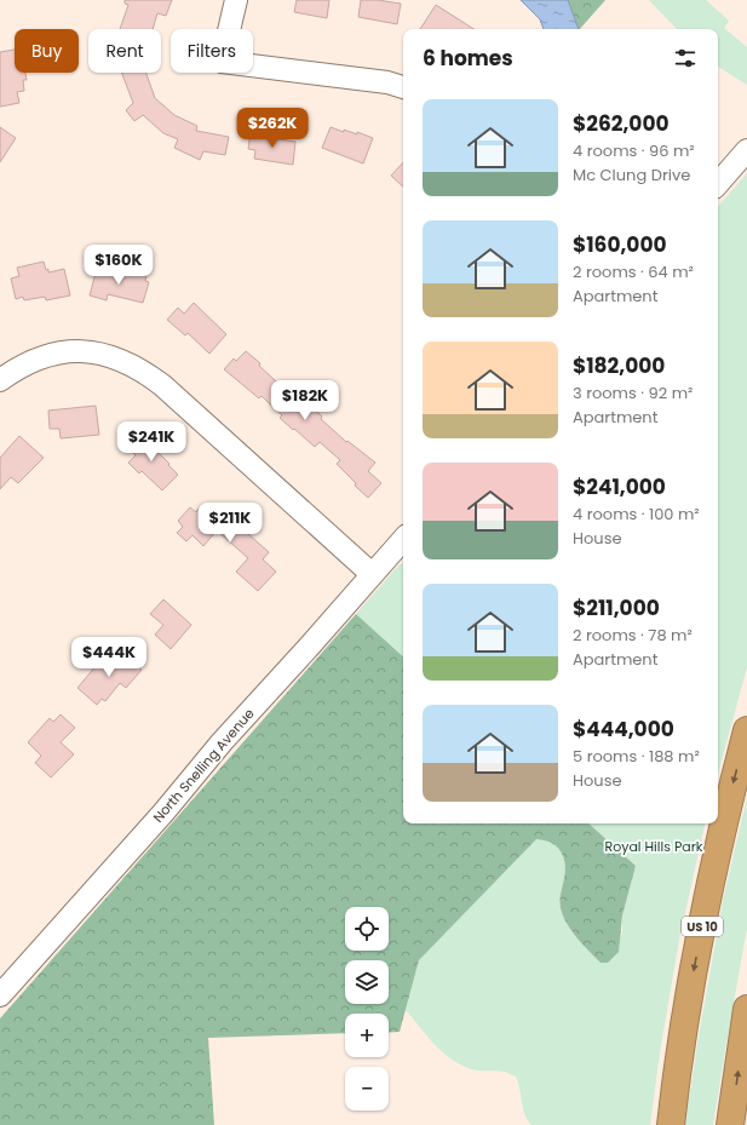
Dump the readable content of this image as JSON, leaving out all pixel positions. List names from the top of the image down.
{
  "streets": {
    "highway": ["US 10"],
    "street": ["North Snelling Avenue"]
  },
  "parks": ["Royal Hills Park"],
  "page": {
    "chip": ["Buy", "Rent", "Filters"],
    "heading": "6 homes",
    "list": [
      {
        "name": "$262,000",
        "note": "4 rooms · 96 m² · Mc Clung Drive"
      },
      {
        "name": "$160,000",
        "note": "2 rooms · 64 m² · Apartment"
      },
      {
        "name": "$182,000",
        "note": "3 rooms · 92 m² · Apartment"
      },
      {
        "name": "$241,000",
        "note": "4 rooms · 100 m² · House"
      },
      {
        "name": "$211,000",
        "note": "2 rooms · 78 m² · Apartment"
      },
      {
        "name": "$444,000",
        "note": "5 rooms · 188 m² · House"
      }
    ],
    "price": [
      "$262K",
      "$160K",
      "$182K",
      "$241K",
      "$211K",
      "$444K"
    ],
    "map_buttons": ["+", "−"]
  }
}
